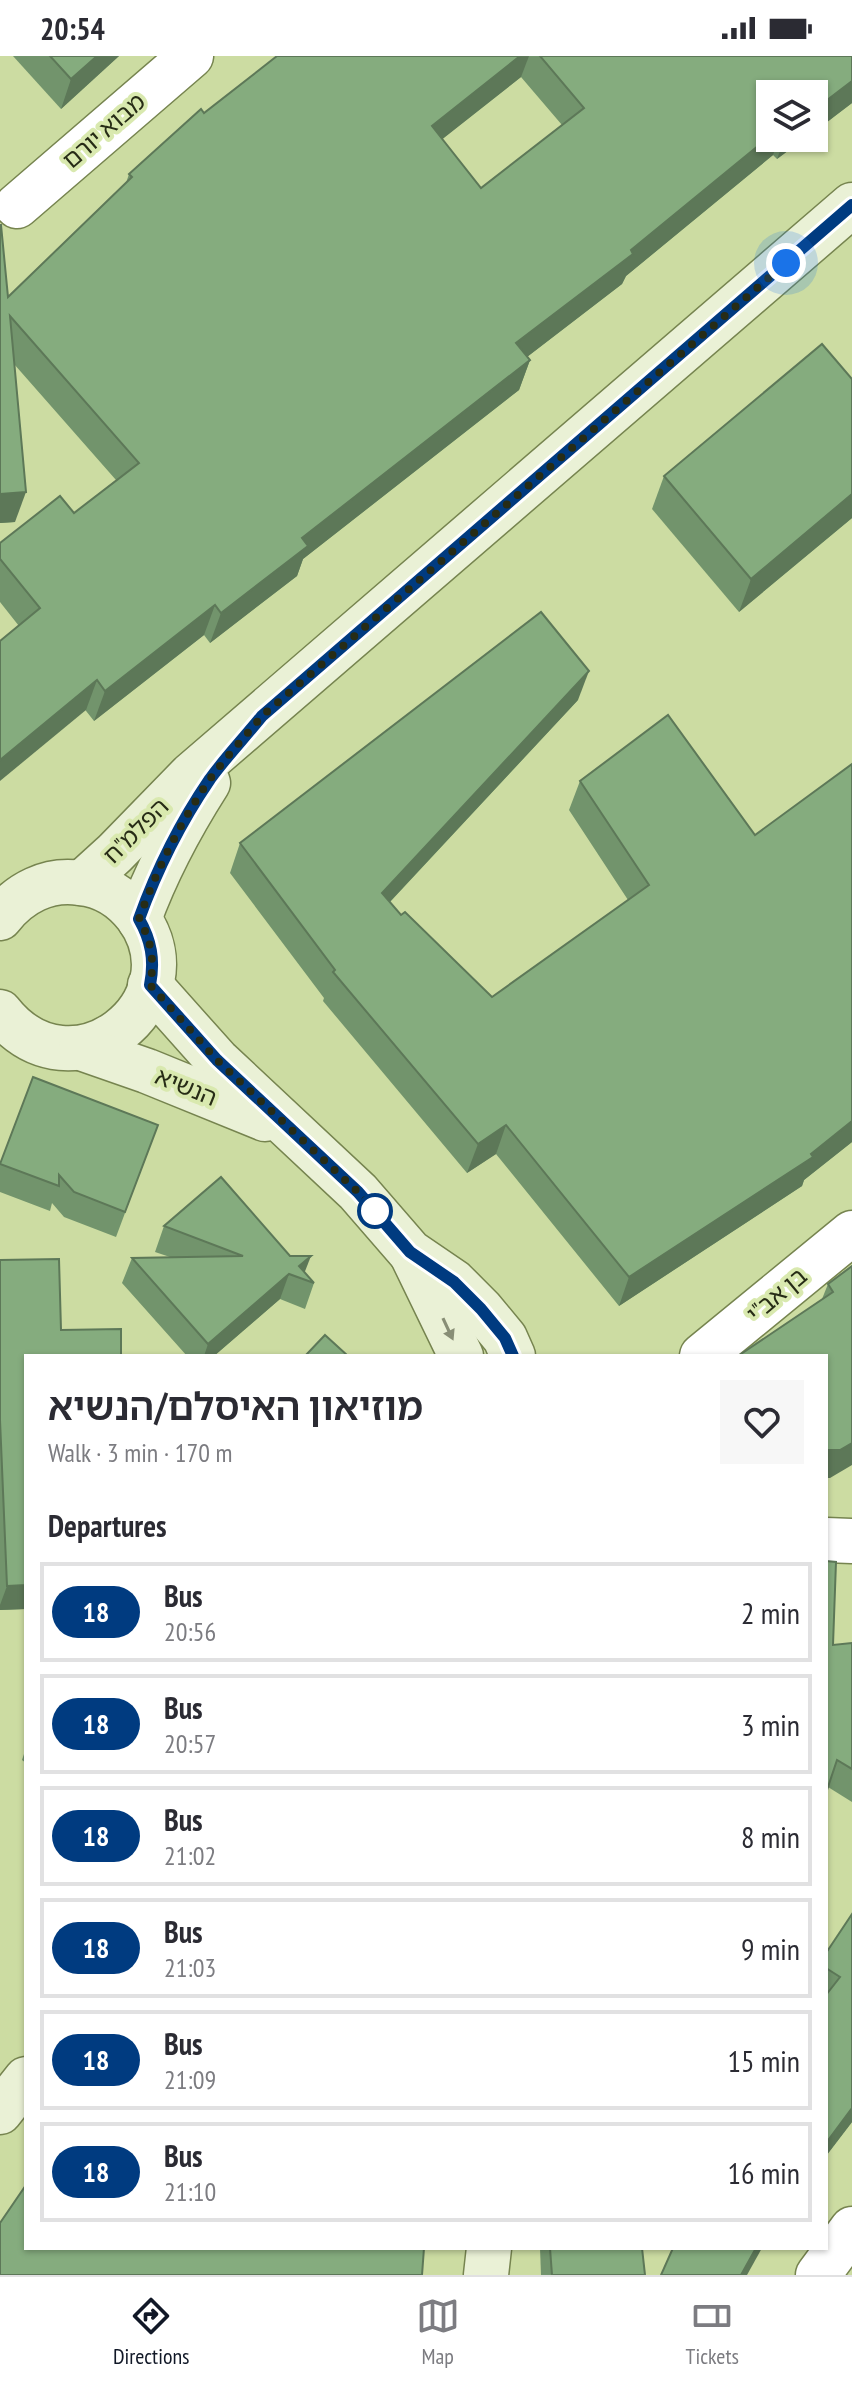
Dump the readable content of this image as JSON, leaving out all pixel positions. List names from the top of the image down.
{
  "streets": {
    "street": [
      "מבוא יורם",
      "הפלמ\"ח",
      "הנשיא",
      "בן אב\"י"
    ]
  },
  "lines": ["bus line 18"],
  "page": {
    "status": "20:54",
    "heading": [
      ["מוזיאון האיסלם/הנשיא", "Walk · 3 min · 170 m"],
      "Departures"
    ],
    "list": [
      {
        "mark": "18",
        "name": "Bus",
        "note": "20:56",
        "value": "2 min"
      },
      {
        "mark": "18",
        "name": "Bus",
        "note": "20:57",
        "value": "3 min"
      },
      {
        "mark": "18",
        "name": "Bus",
        "note": "21:02",
        "value": "8 min"
      },
      {
        "mark": "18",
        "name": "Bus",
        "note": "21:03",
        "value": "9 min"
      },
      {
        "mark": "18",
        "name": "Bus",
        "note": "21:09",
        "value": "15 min"
      },
      {
        "mark": "18",
        "name": "Bus",
        "note": "21:10",
        "value": "16 min"
      }
    ],
    "tabs": ["Directions", "Map", "Tickets"]
  }
}
